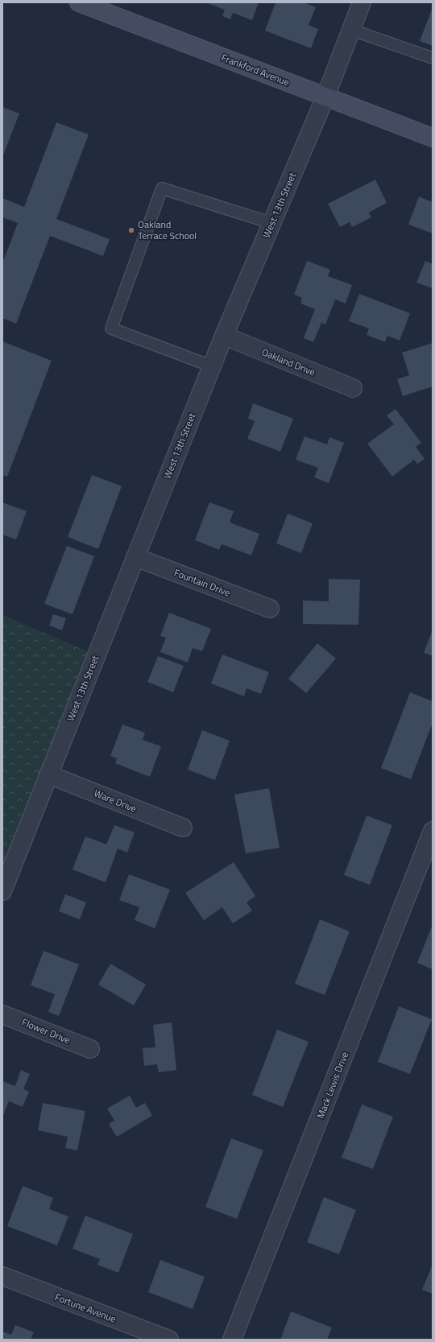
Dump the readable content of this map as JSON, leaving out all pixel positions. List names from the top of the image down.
{
  "streets": {
    "main road": ["Frankford Avenue"],
    "street": [
      "West 13th Street",
      "Oakland Drive",
      "Fountain Drive",
      "Ware Drive",
      "Flower Drive",
      "Mack Lewis Drive",
      "Fortune Avenue"
    ]
  },
  "crossings": [
    ["Frankford Avenue", "West 13th Street"],
    ["West 13th Street", "Oakland Drive"],
    ["West 13th Street", "Fountain Drive"],
    ["West 13th Street", "Ware Drive"]
  ],
  "places": ["Oakland Terrace School"]
}
